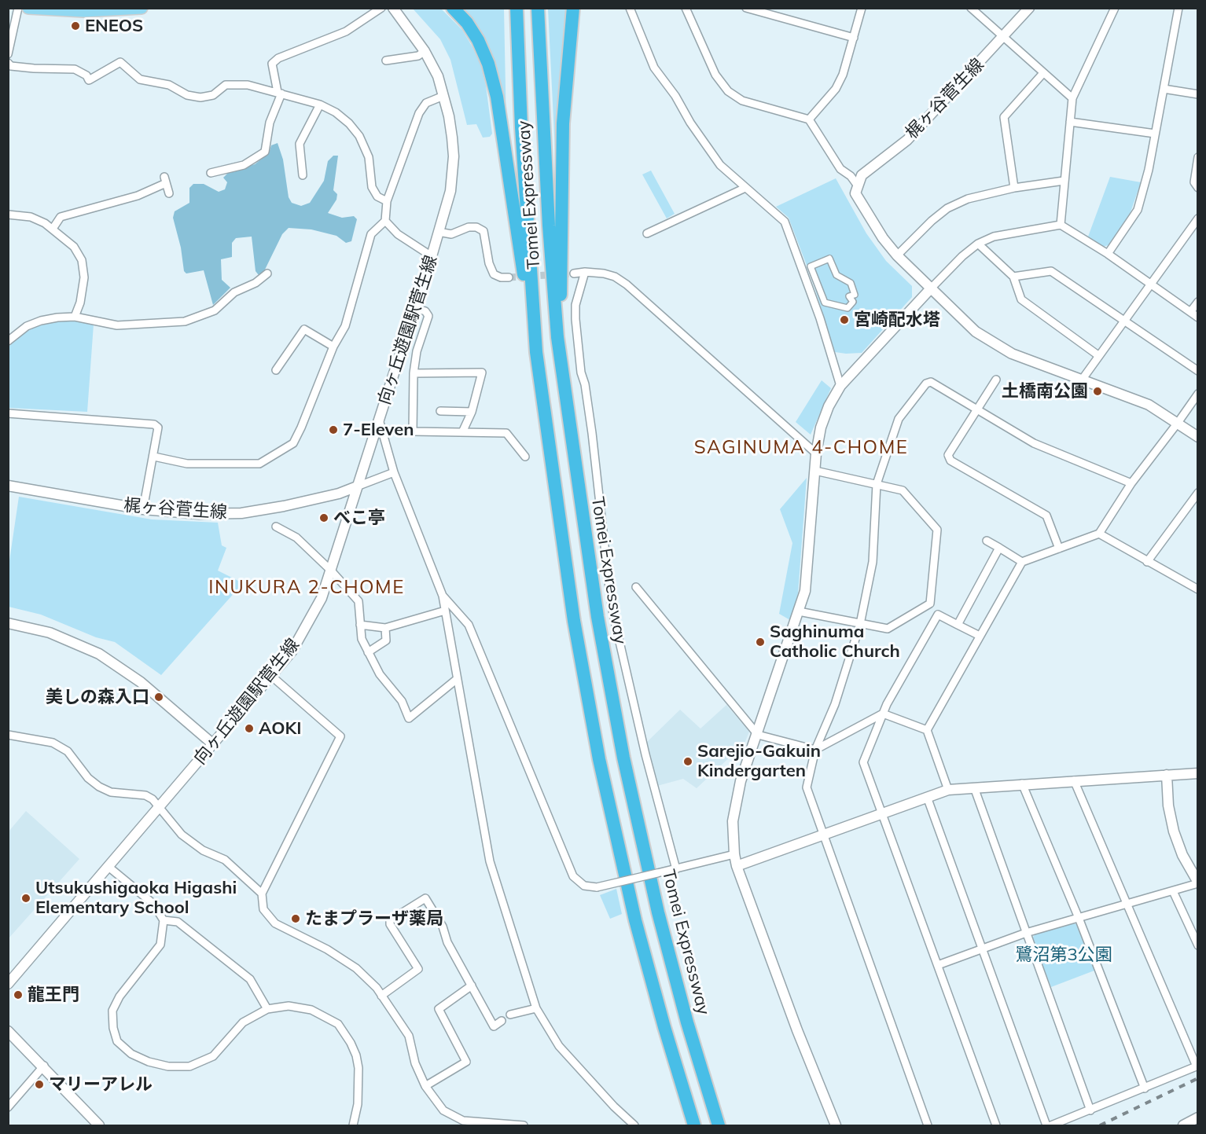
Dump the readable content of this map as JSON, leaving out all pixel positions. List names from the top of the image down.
{
  "streets": {
    "highway": ["Tomei Expressway"],
    "street": ["梶ヶ谷菅生線", "向ヶ丘遊園駅菅生線"]
  },
  "crossings": [
    ["梶ヶ谷菅生線", "向ヶ丘遊園駅菅生線"]
  ],
  "districts": ["SAGINUMA 4-CHOME", "INUKURA 2-CHOME"],
  "parks": ["鷺沼第3公園"],
  "places": [
    "ENEOS",
    "宮崎配水塔",
    "土橋南公園",
    "7-Eleven",
    "べこ亭",
    "Saghinuma Catholic Church",
    "美しの森入口",
    "AOKI",
    "Sarejio-Gakuin Kindergarten",
    "Utsukushigaoka Higashi Elementary School",
    "たまプラーザ薬局",
    "龍王門",
    "マリーアレル"
  ]
}
